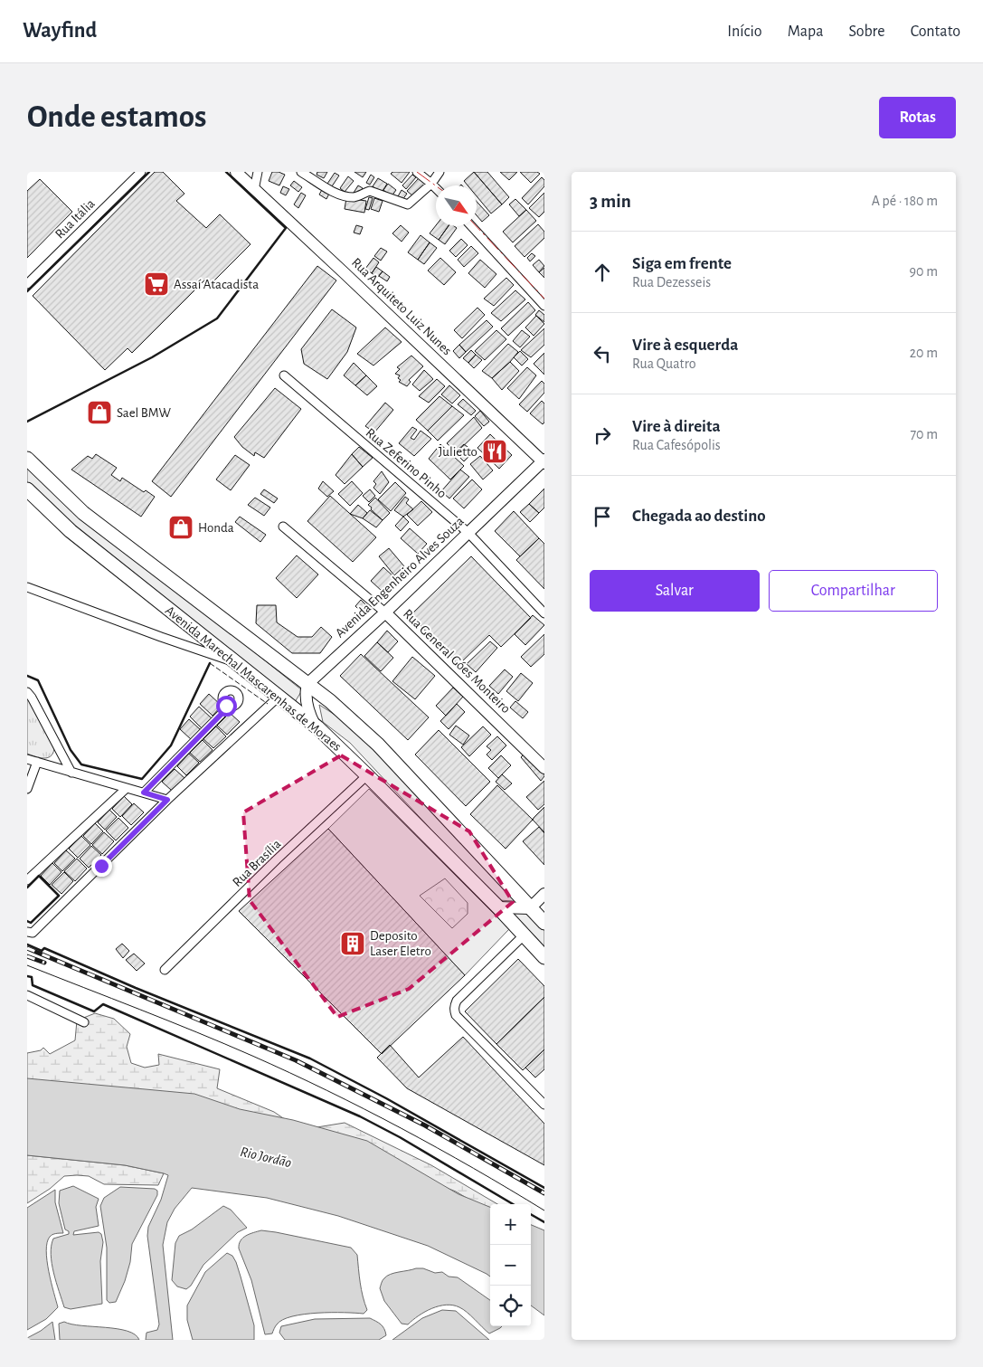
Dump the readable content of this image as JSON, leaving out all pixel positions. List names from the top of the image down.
{
  "streets": {
    "highway": ["Avenida Marechal Mascarenhas de Moraes"],
    "main road": ["Rua Arquiteto Luiz Nunes", "Avenida Engenheiro Alves Souza", "Rua General Góes Monteiro"],
    "street": ["Rua Itália", "Rua Zeferino Pinho", "Rua Brasília"]
  },
  "crossings": [
    ["Rua Arquiteto Luiz Nunes", "Avenida Engenheiro Alves Souza"],
    ["Rua Zeferino Pinho", "Avenida Engenheiro Alves Souza"],
    ["Avenida Engenheiro Alves Souza", "Rua General Góes Monteiro"],
    ["Avenida Engenheiro Alves Souza", "Avenida Marechal Mascarenhas de Moraes"],
    ["Avenida Marechal Mascarenhas de Moraes", "Rua Brasília"]
  ],
  "water": ["Rio Jordão"],
  "places": {
    "supermarket": ["Assaí Atacadista"],
    "shop": ["Sael BMW", "Honda"],
    "restaurant": ["Julietto"],
    "building": ["Deposito Laser Eletro"]
  },
  "north": "bottom right",
  "page": {
    "header": "Wayfind",
    "nav": [
      "Início",
      "Mapa",
      "Sobre",
      "Contato"
    ],
    "buttons": [
      "Rotas",
      ["Salvar", "Compartilhar"]
    ],
    "title": "Onde estamos",
    "heading": ["3 min", "A pé · 180 m"],
    "list": [
      ["Siga em frente", "Rua Dezesseis", "90 m"],
      ["Vire à esquerda", "Rua Quatro", "20 m"],
      ["Vire à direita", "Rua Cafesópolis", "70 m"],
      "Chegada ao destino"
    ],
    "map_buttons": ["+", "−"]
  }
}
